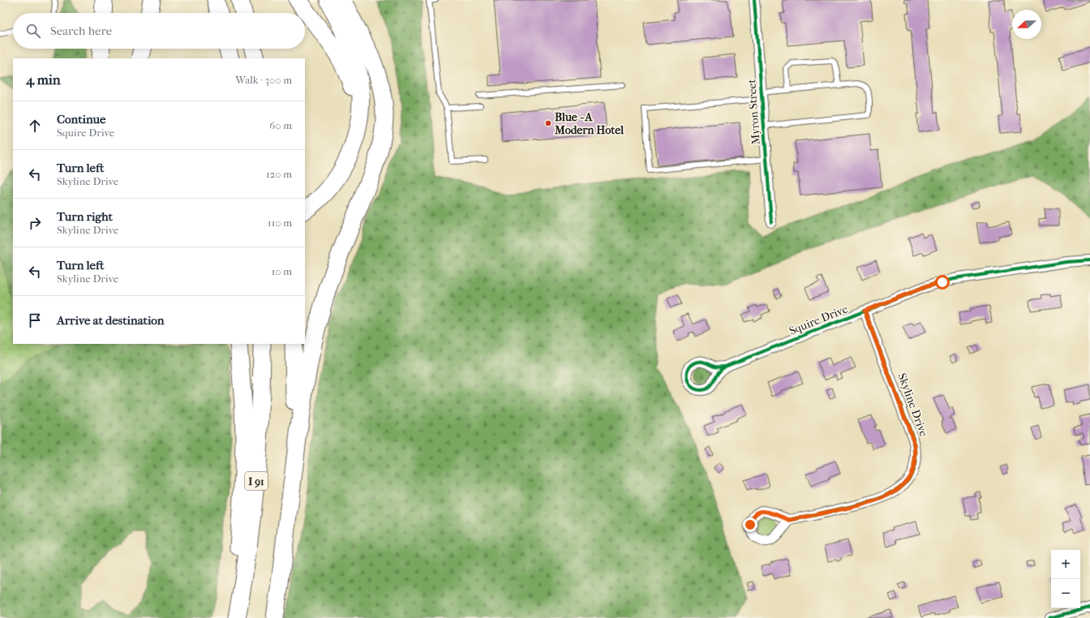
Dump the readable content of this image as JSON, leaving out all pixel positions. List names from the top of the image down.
{
  "streets": {
    "highway": ["I 91"],
    "street": ["Myron Street", "Squire Drive", "Skyline Drive"]
  },
  "crossings": [
    ["Squire Drive", "Skyline Drive"]
  ],
  "places": ["Blue - A Modern Hotel"],
  "north": "left",
  "page": {
    "search": "Search here",
    "heading": ["4 min", "Walk · 300 m"],
    "list": [
      ["Continue", "Squire Drive", "60 m"],
      ["Turn left", "Skyline Drive", "120 m"],
      ["Turn right", "Skyline Drive", "110 m"],
      ["Turn left", "Skyline Drive", "10 m"],
      "Arrive at destination"
    ],
    "map_buttons": ["+", "−"]
  }
}
